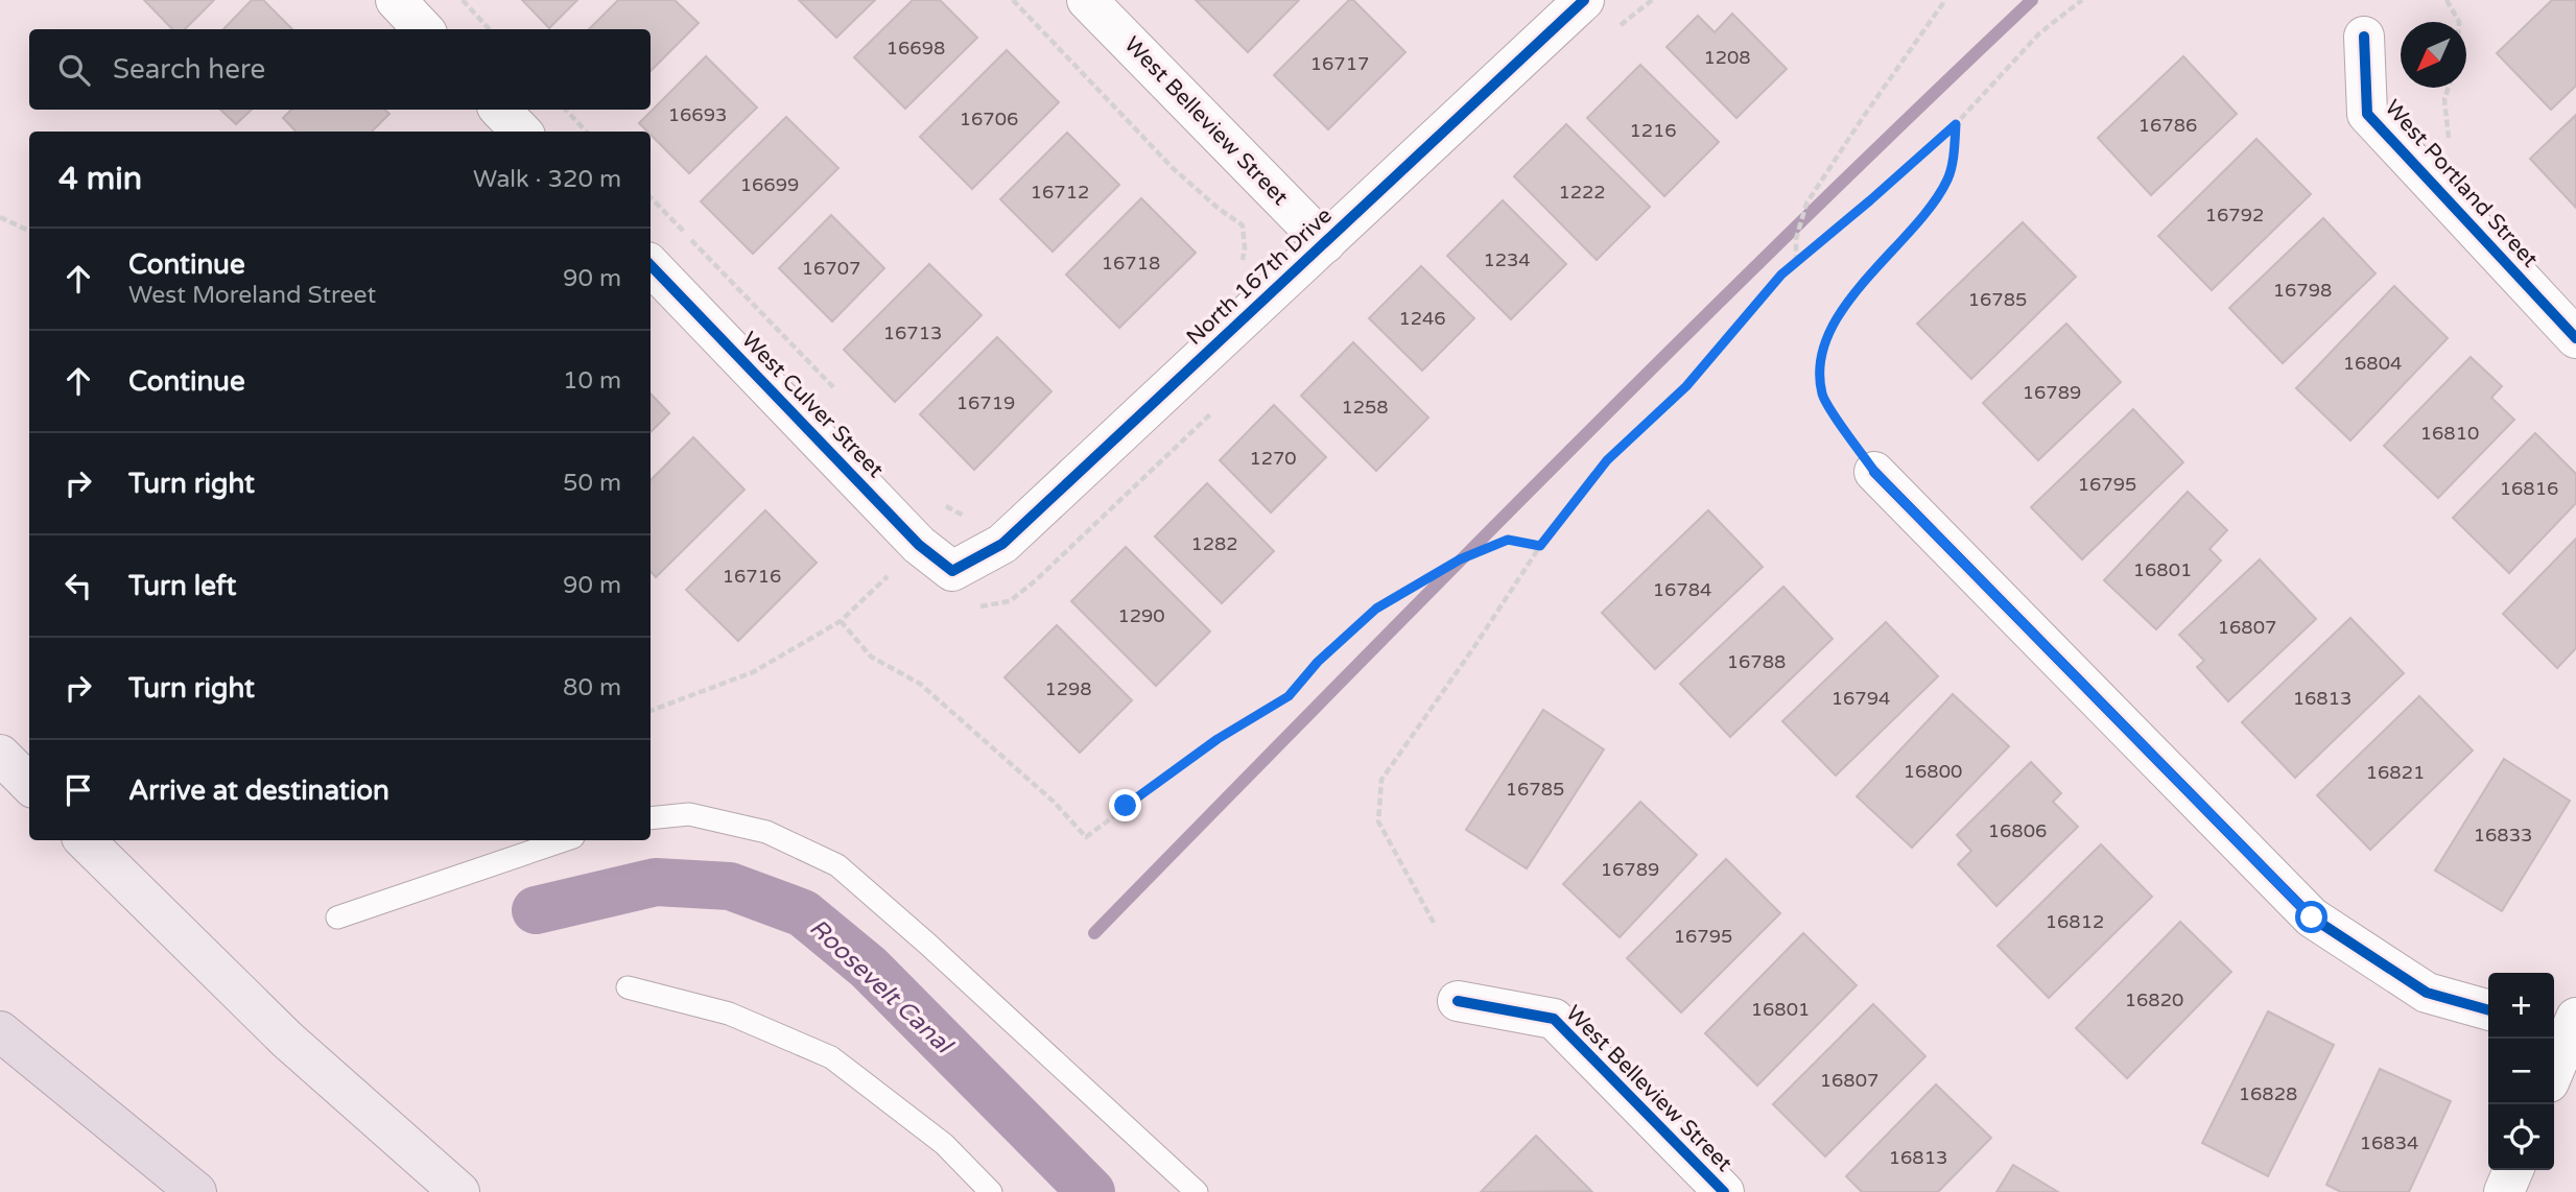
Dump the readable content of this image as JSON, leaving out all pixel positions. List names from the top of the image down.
{
  "streets": {
    "street": [
      "West Belleview Street",
      "West Portland Street",
      "North 167th Drive",
      "West Culver Street"
    ]
  },
  "crossings": [
    ["West Belleview Street", "North 167th Drive"],
    ["North 167th Drive", "West Culver Street"]
  ],
  "water": ["Roosevelt Canal"],
  "house_numbers": [
    "16698",
    "1208",
    "16717",
    "16693",
    "16706",
    "16786",
    "1216",
    "16699",
    "16712",
    "1222",
    "16792",
    "1234",
    "16718",
    "16707",
    "16798",
    "16785",
    "1246",
    "16713",
    "16804",
    "16789",
    "16719",
    "1258",
    "16810",
    "1270",
    "16795",
    "16816",
    "1282",
    "16801",
    "16716",
    "16784",
    "1290",
    "16807",
    "16788",
    "1298",
    "16794",
    "16813",
    "16800",
    "16821",
    "16785",
    "16806",
    "16833",
    "16789",
    "16812",
    "16795",
    "16820",
    "16801",
    "16807",
    "16828",
    "16834",
    "16813"
  ],
  "north": "bottom left",
  "page": {
    "search": "Search here",
    "heading": ["4 min", "Walk · 320 m"],
    "list": [
      ["Continue", "West Moreland Street", "90 m"],
      ["Continue", "10 m"],
      ["Turn right", "50 m"],
      ["Turn left", "90 m"],
      ["Turn right", "80 m"],
      "Arrive at destination"
    ],
    "map_buttons": ["+", "−"]
  }
}
